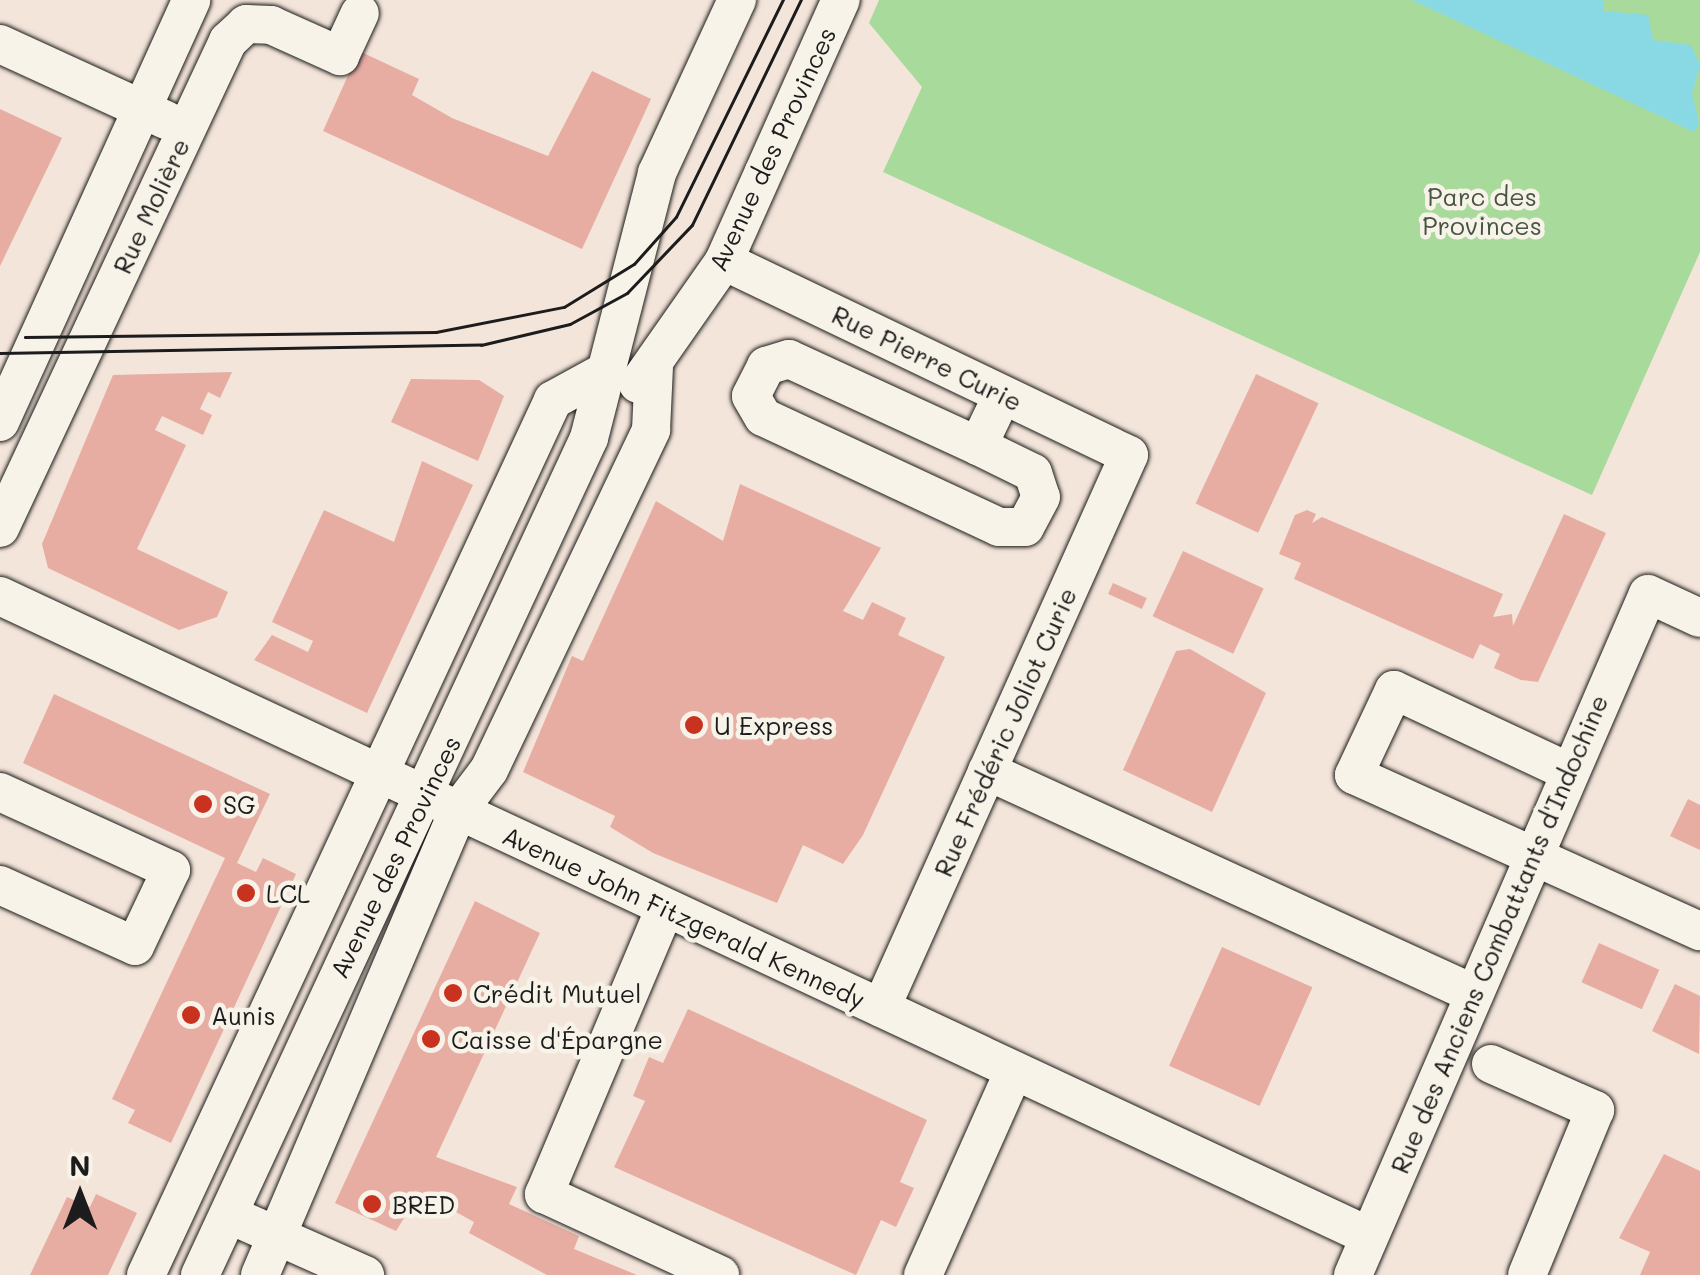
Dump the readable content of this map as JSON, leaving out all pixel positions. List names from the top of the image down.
{
  "streets": {
    "street": [
      "Avenue des Provinces",
      "Rue Molière",
      "Rue Pierre Curie",
      "Rue Frédéric Joliot Curie",
      "Avenue John Fitzgerald Kennedy",
      "Rue des Anciens Combattants d'Indochine"
    ]
  },
  "crossings": [
    ["Avenue des Provinces", "Rue Pierre Curie"],
    ["Avenue des Provinces", "Avenue John Fitzgerald Kennedy"],
    ["Rue Pierre Curie", "Rue Frédéric Joliot Curie"],
    ["Rue Frédéric Joliot Curie", "Avenue John Fitzgerald Kennedy"],
    ["Avenue John Fitzgerald Kennedy", "Rue des Anciens Combattants d'Indochine"]
  ],
  "parks": ["Parc des Provinces"],
  "places": [
    "U Express",
    "SG",
    "LCL",
    "Crédit Mutuel",
    "Aunis",
    "Caisse d'Épargne",
    "BRED"
  ],
  "north": "top"
}
